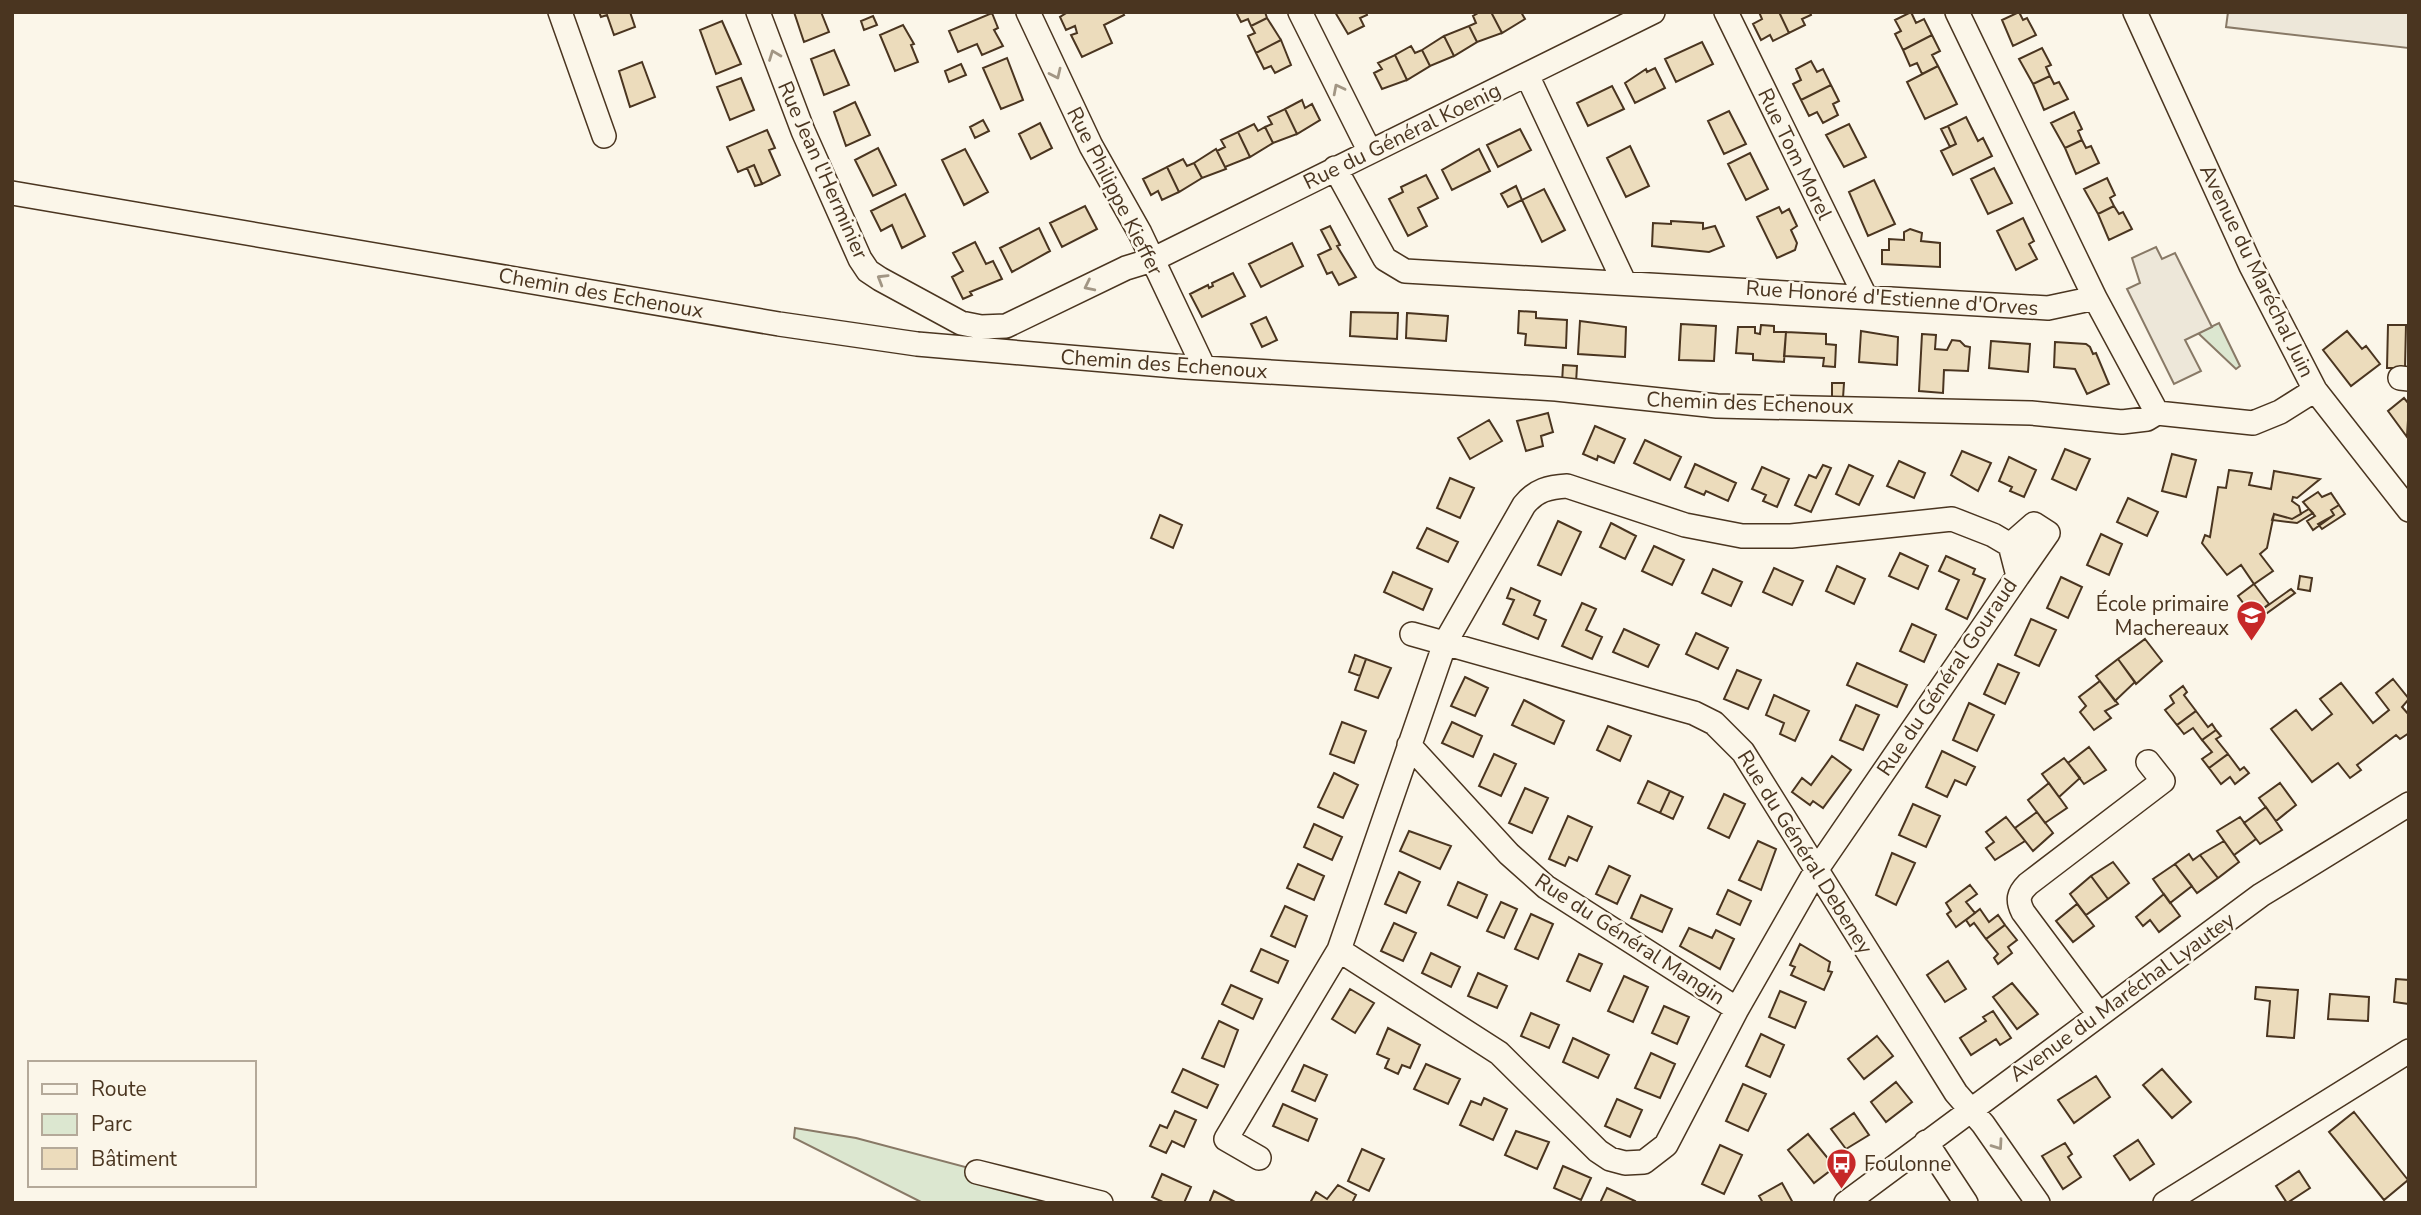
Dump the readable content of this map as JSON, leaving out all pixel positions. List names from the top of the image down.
{
  "streets": {
    "street": [
      "Rue du Général Koenig",
      "Rue Tom Morel",
      "Rue Jean l'Herminier",
      "Rue Philippe Kieffer",
      "Avenue du Maréchal Juin",
      "Chemin des Echenoux",
      "Rue Honoré d'Estienne d'Orves",
      "Rue du Général Gouraud",
      "Rue du Général Debeney",
      "Rue du Général Mangin",
      "Avenue du Maréchal Lyautey"
    ]
  },
  "crossings": [
    ["Rue du Général Koenig", "Rue Jean l'Herminier"],
    ["Rue du Général Koenig", "Rue Philippe Kieffer"],
    ["Rue du Général Koenig", "Rue Honoré d'Estienne d'Orves"],
    ["Rue Tom Morel", "Rue Honoré d'Estienne d'Orves"],
    ["Rue Jean l'Herminier", "Rue Philippe Kieffer"],
    ["Rue Philippe Kieffer", "Chemin des Echenoux"],
    ["Avenue du Maréchal Juin", "Chemin des Echenoux"],
    ["Rue du Général Gouraud", "Rue du Général Debeney"],
    ["Rue du Général Gouraud", "Rue du Général Mangin"],
    ["Rue du Général Debeney", "Avenue du Maréchal Lyautey"]
  ],
  "one_way": ["Rue Philippe Kieffer"],
  "places": {
    "school or university": ["École primaire Machereaux"],
    "bus stop": ["Foulonne"]
  },
  "legend": ["Route", "Parc", "Bâtiment"]
}
